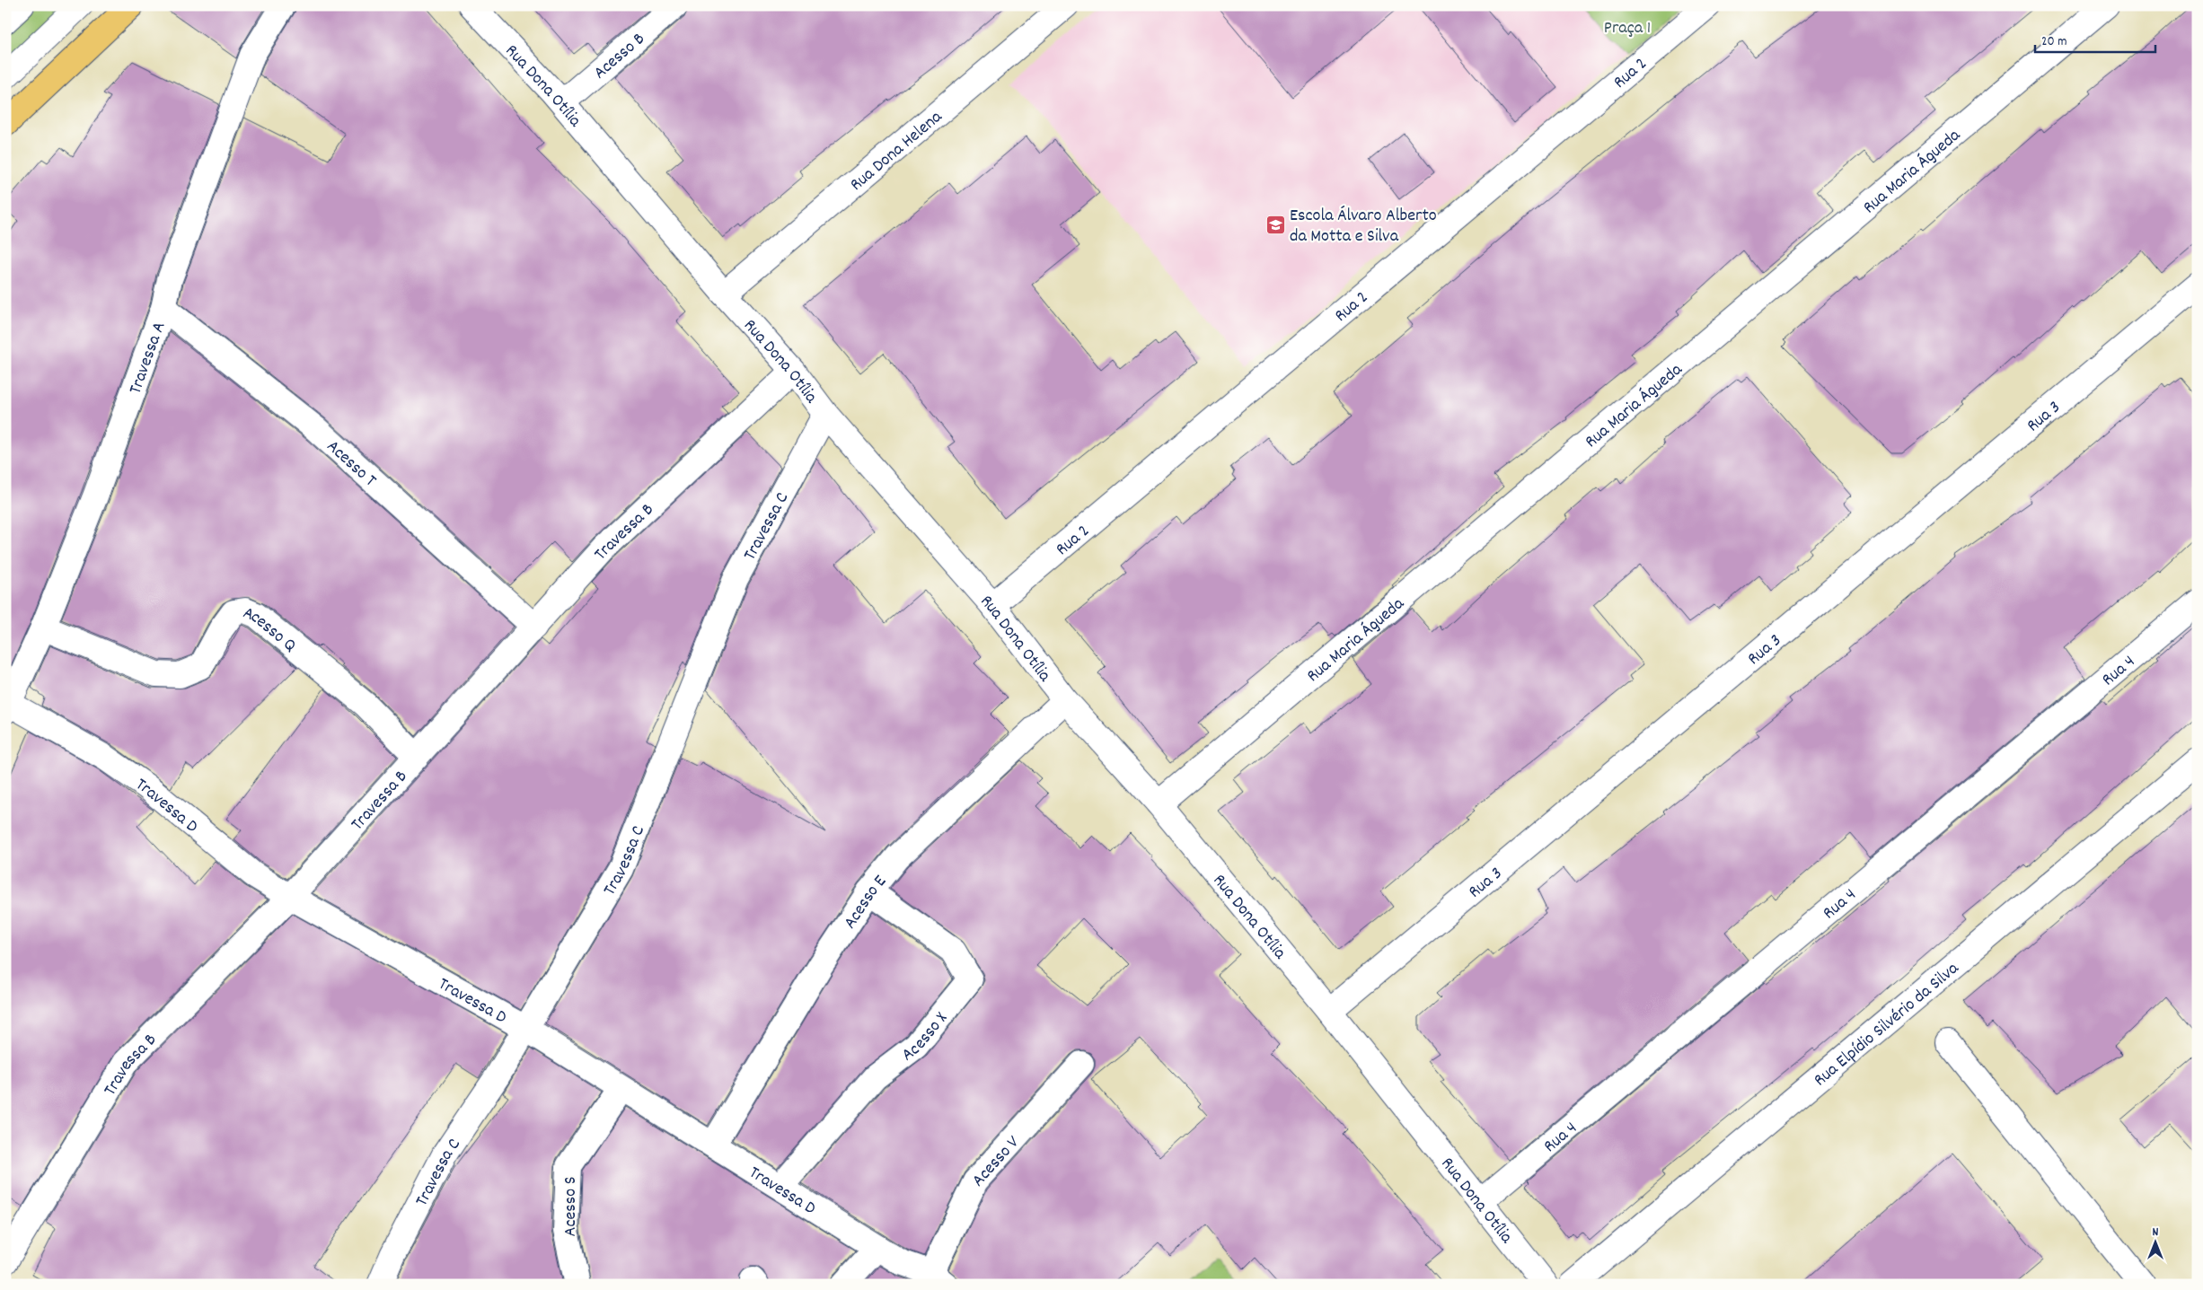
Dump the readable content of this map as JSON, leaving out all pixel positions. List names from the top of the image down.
{
  "streets": {
    "street": [
      "Acesso B",
      "Rua 2",
      "Rua Dona Otília",
      "Rua Dona Helena",
      "Rua Maria Águeda",
      "Travessa A",
      "Rua 3",
      "Acesso T",
      "Travessa C",
      "Travessa B",
      "Acesso Q",
      "Rua 4",
      "Travessa D",
      "Acesso E",
      "Rua Elpídio Silvério da Silva",
      "Acesso X",
      "Acesso V",
      "Acesso S"
    ]
  },
  "crossings": [
    ["Acesso B", "Rua Dona Otília"],
    ["Rua 2", "Rua Dona Otília"],
    ["Rua Dona Otília", "Rua Dona Helena"],
    ["Rua Dona Otília", "Rua Maria Águeda"],
    ["Rua Dona Otília", "Rua 3"],
    ["Rua Dona Otília", "Travessa C"],
    ["Rua Dona Otília", "Travessa B"],
    ["Rua Dona Otília", "Rua 4"],
    ["Rua Dona Otília", "Acesso E"],
    ["Travessa A", "Acesso T"],
    ["Travessa A", "Acesso Q"],
    ["Travessa A", "Travessa D"],
    ["Acesso T", "Travessa B"],
    ["Travessa C", "Travessa D"],
    ["Travessa B", "Acesso Q"],
    ["Travessa B", "Travessa D"],
    ["Travessa D", "Acesso E"],
    ["Travessa D", "Acesso X"],
    ["Travessa D", "Acesso V"],
    ["Travessa D", "Acesso S"],
    ["Acesso E", "Acesso X"]
  ],
  "parks": ["Praça 1"],
  "places": {
    "school or university": ["Escola Álvaro Alberto da Motta e Silva"]
  },
  "scale_bar": "20 m",
  "north": "top"
}
